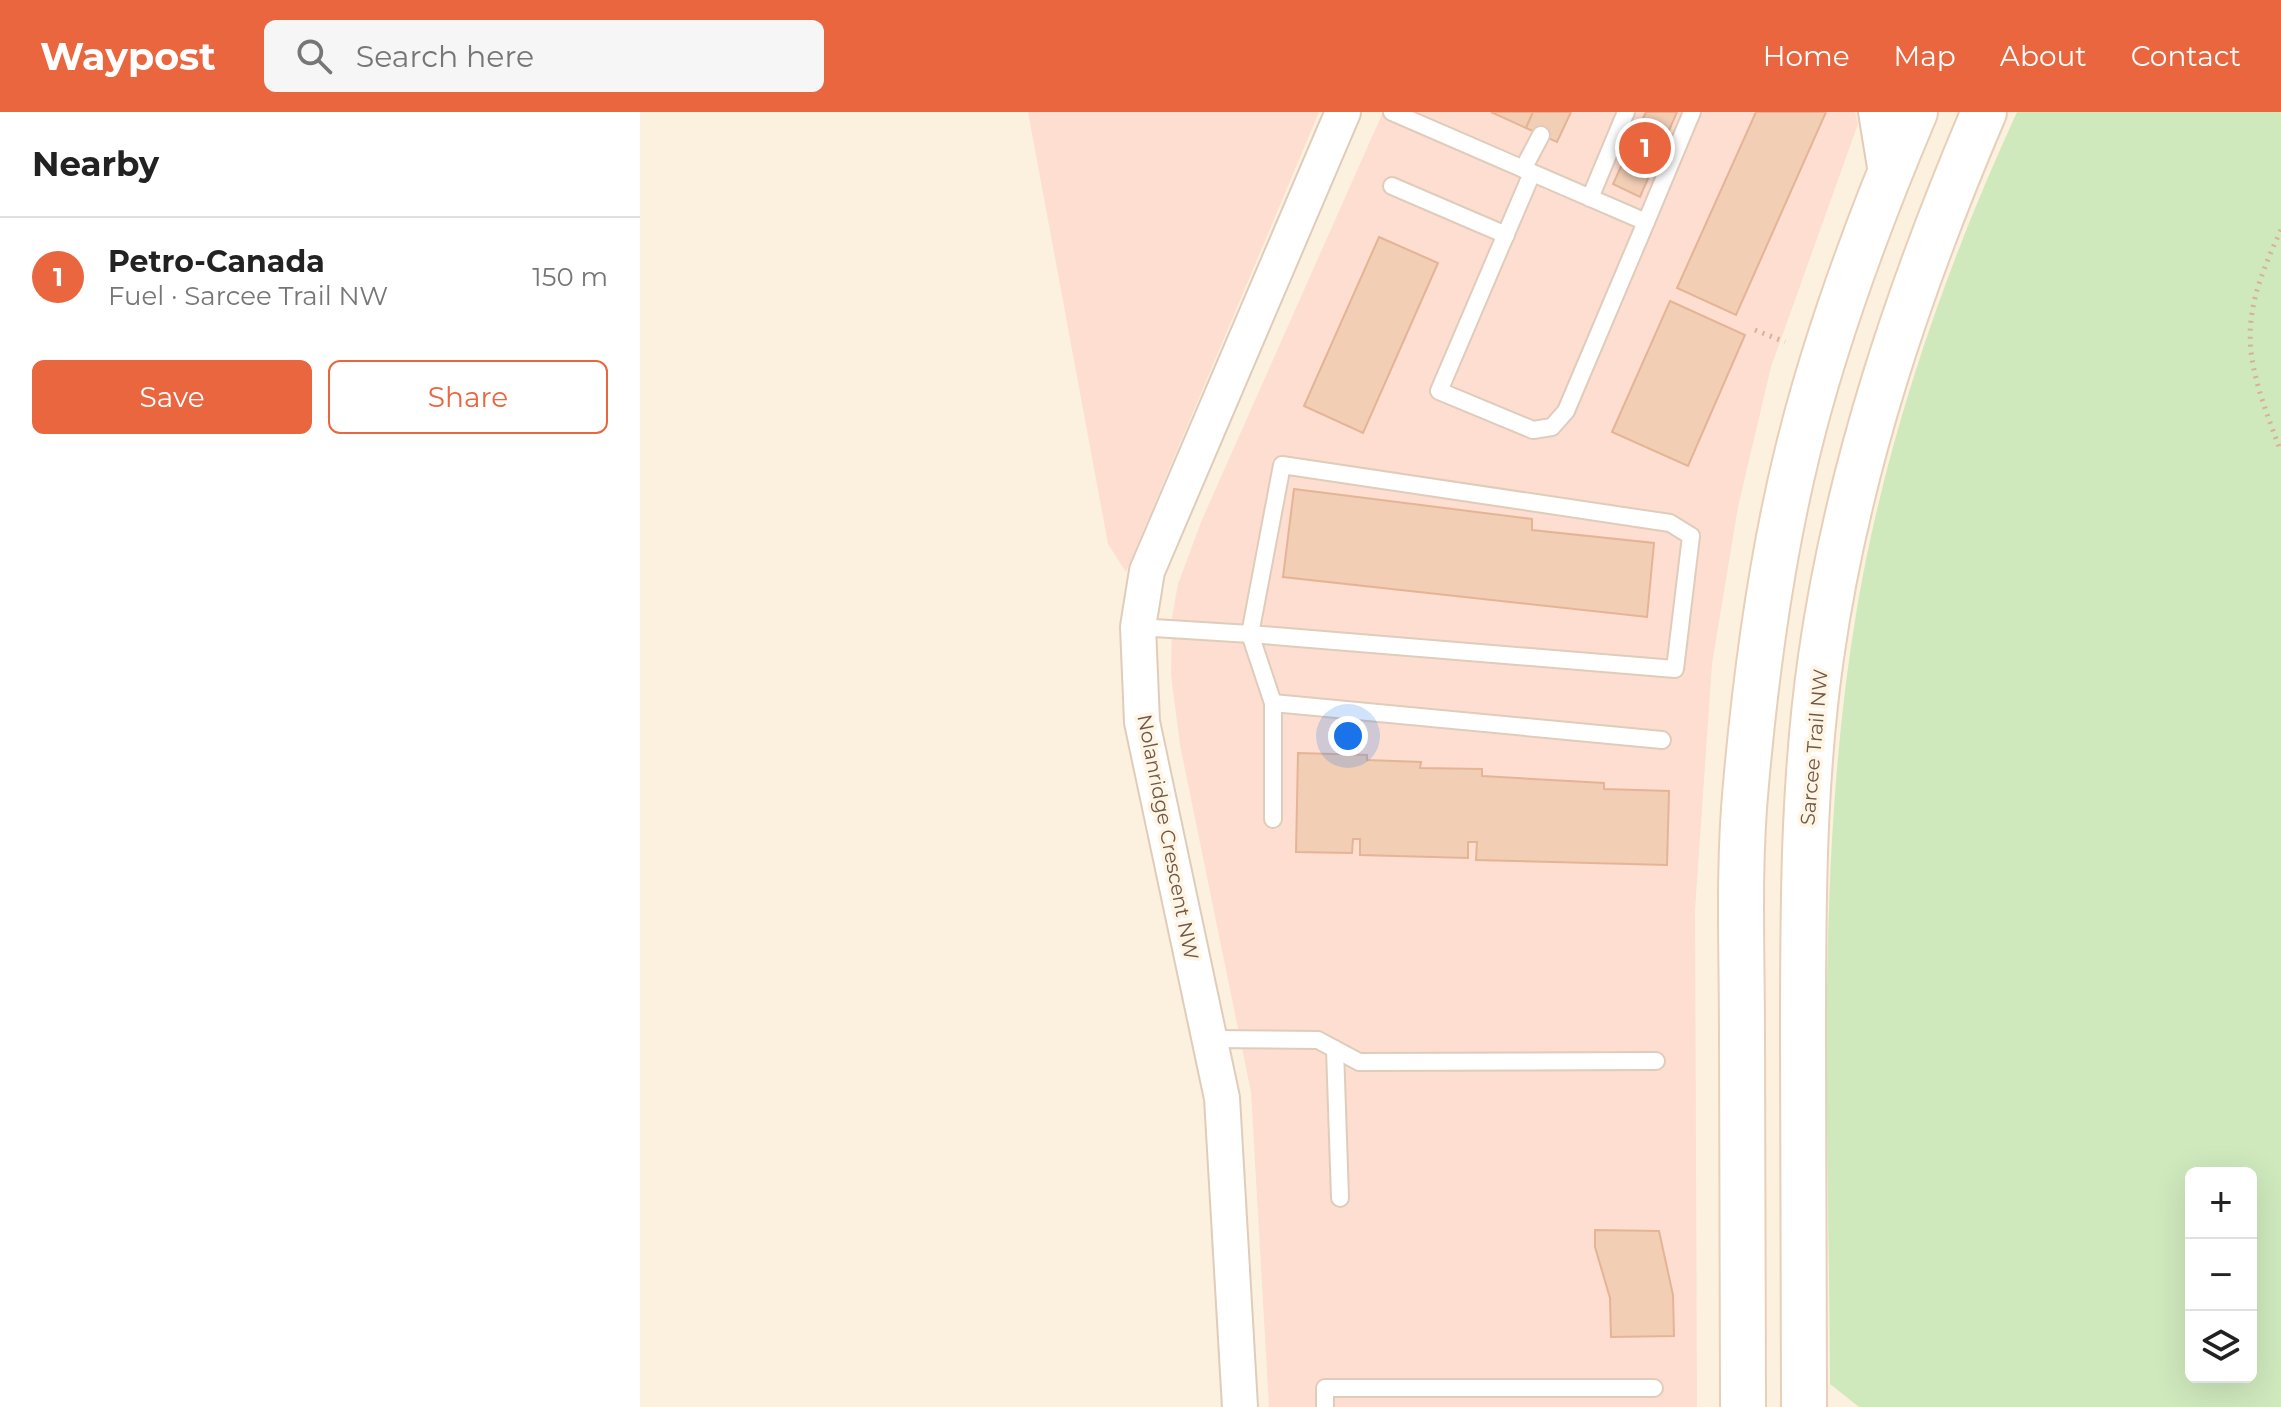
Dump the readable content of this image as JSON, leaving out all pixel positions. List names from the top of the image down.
{
  "streets": {
    "main road": ["Sarcee Trail NW"],
    "street": ["Nolanridge Crescent NW"]
  },
  "page": {
    "header": "Waypost",
    "search": "Search here",
    "nav": [
      "Home",
      "Map",
      "About",
      "Contact"
    ],
    "heading": "Nearby",
    "pins": "1",
    "list": [
      {
        "mark": "1",
        "name": "Petro-Canada",
        "note": "Fuel · Sarcee Trail NW",
        "value": "150 m"
      }
    ],
    "buttons": ["Save", "Share"],
    "map_buttons": ["+", "−"]
  }
}
